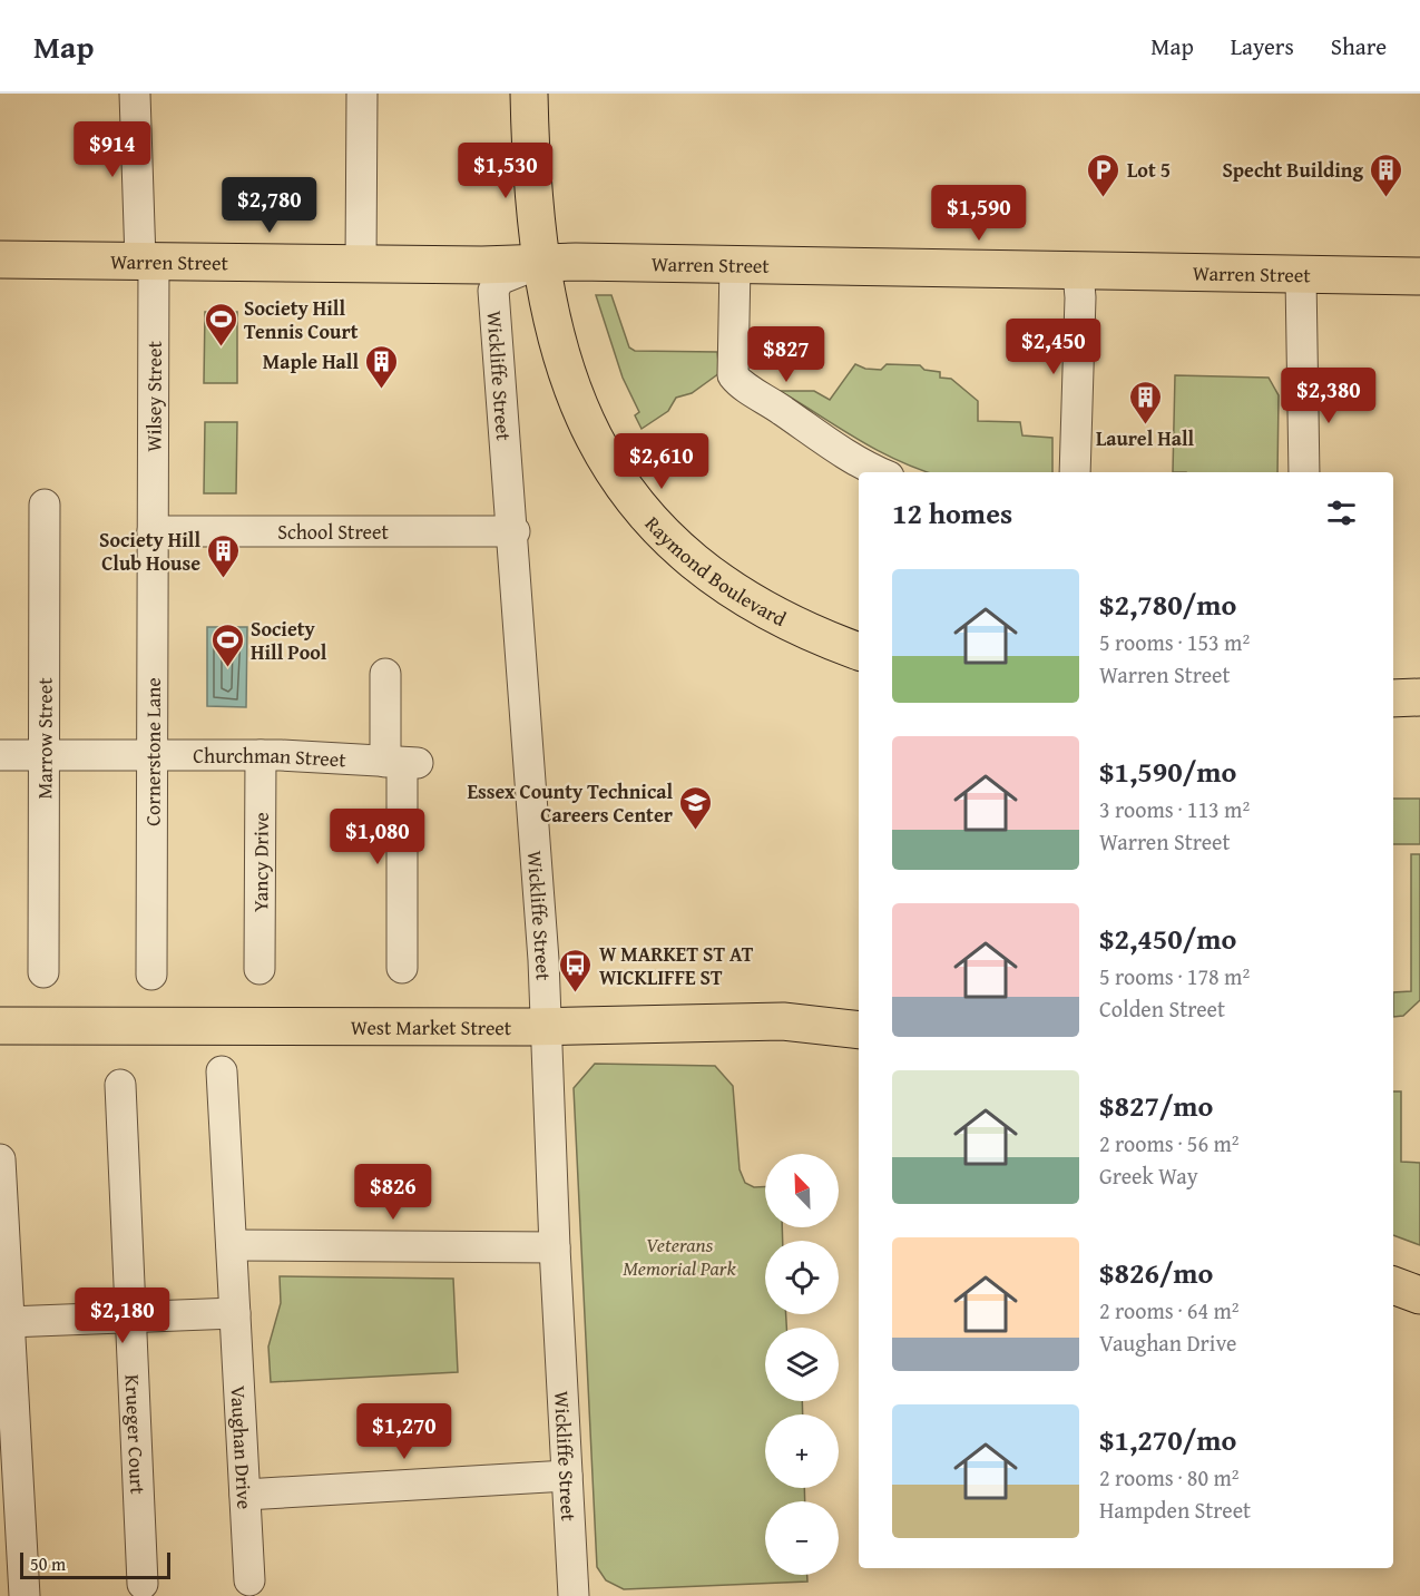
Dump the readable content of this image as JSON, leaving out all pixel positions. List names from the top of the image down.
{
  "streets": {
    "main road": ["Warren Street", "Raymond Boulevard", "West Market Street"],
    "street": [
      "Wickliffe Street",
      "Wilsey Street",
      "School Street",
      "Marrow Street",
      "Cornerstone Lane",
      "Churchman Street",
      "Yancy Drive",
      "Krueger Court",
      "Vaughan Drive"
    ]
  },
  "crossings": [
    ["Warren Street", "Wickliffe Street"],
    ["Warren Street", "Wilsey Street"],
    ["Warren Street", "Raymond Boulevard"],
    ["Wickliffe Street", "School Street"],
    ["Wickliffe Street", "Raymond Boulevard"],
    ["Wickliffe Street", "West Market Street"],
    ["Wilsey Street", "School Street"],
    ["Wilsey Street", "Cornerstone Lane"],
    ["School Street", "Cornerstone Lane"],
    ["Marrow Street", "Churchman Street"],
    ["Cornerstone Lane", "Churchman Street"],
    ["Churchman Street", "Yancy Drive"]
  ],
  "parks": ["Veterans Memorial Park"],
  "places": {
    "parking": ["Lot 5"],
    "building": [
      "Specht Building",
      "Maple Hall",
      "Laurel Hall",
      "Society Hill Club House"
    ],
    "sports": ["Society Hill Tennis Court", "Society Hill Pool"],
    "school or university": ["Essex County Technical Careers Center"],
    "bus stop": ["W MARKET ST AT WICKLIFFE ST"]
  },
  "scale_bar": "50 m",
  "north": "top left",
  "page": {
    "header": "Map",
    "nav": ["Map", "Layers", "Share"],
    "price": [
      "$914",
      "$1,530",
      "$2,780",
      "$1,590",
      "$2,450",
      "$827",
      "$2,380",
      "$2,610",
      "$1,080",
      "$826",
      "$2,180",
      "$1,270"
    ],
    "heading": "12 homes",
    "list": [
      {
        "name": "$2,780/mo",
        "note": "5 rooms · 153 m² · Warren Street"
      },
      {
        "name": "$1,590/mo",
        "note": "3 rooms · 113 m² · Warren Street"
      },
      {
        "name": "$2,450/mo",
        "note": "5 rooms · 178 m² · Colden Street"
      },
      {
        "name": "$827/mo",
        "note": "2 rooms · 56 m² · Greek Way"
      },
      {
        "name": "$826/mo",
        "note": "2 rooms · 64 m² · Vaughan Drive"
      },
      {
        "name": "$1,270/mo",
        "note": "2 rooms · 80 m² · Hampden Street"
      }
    ],
    "map_buttons": ["+", "−"],
    "scale": "50 m"
  }
}
